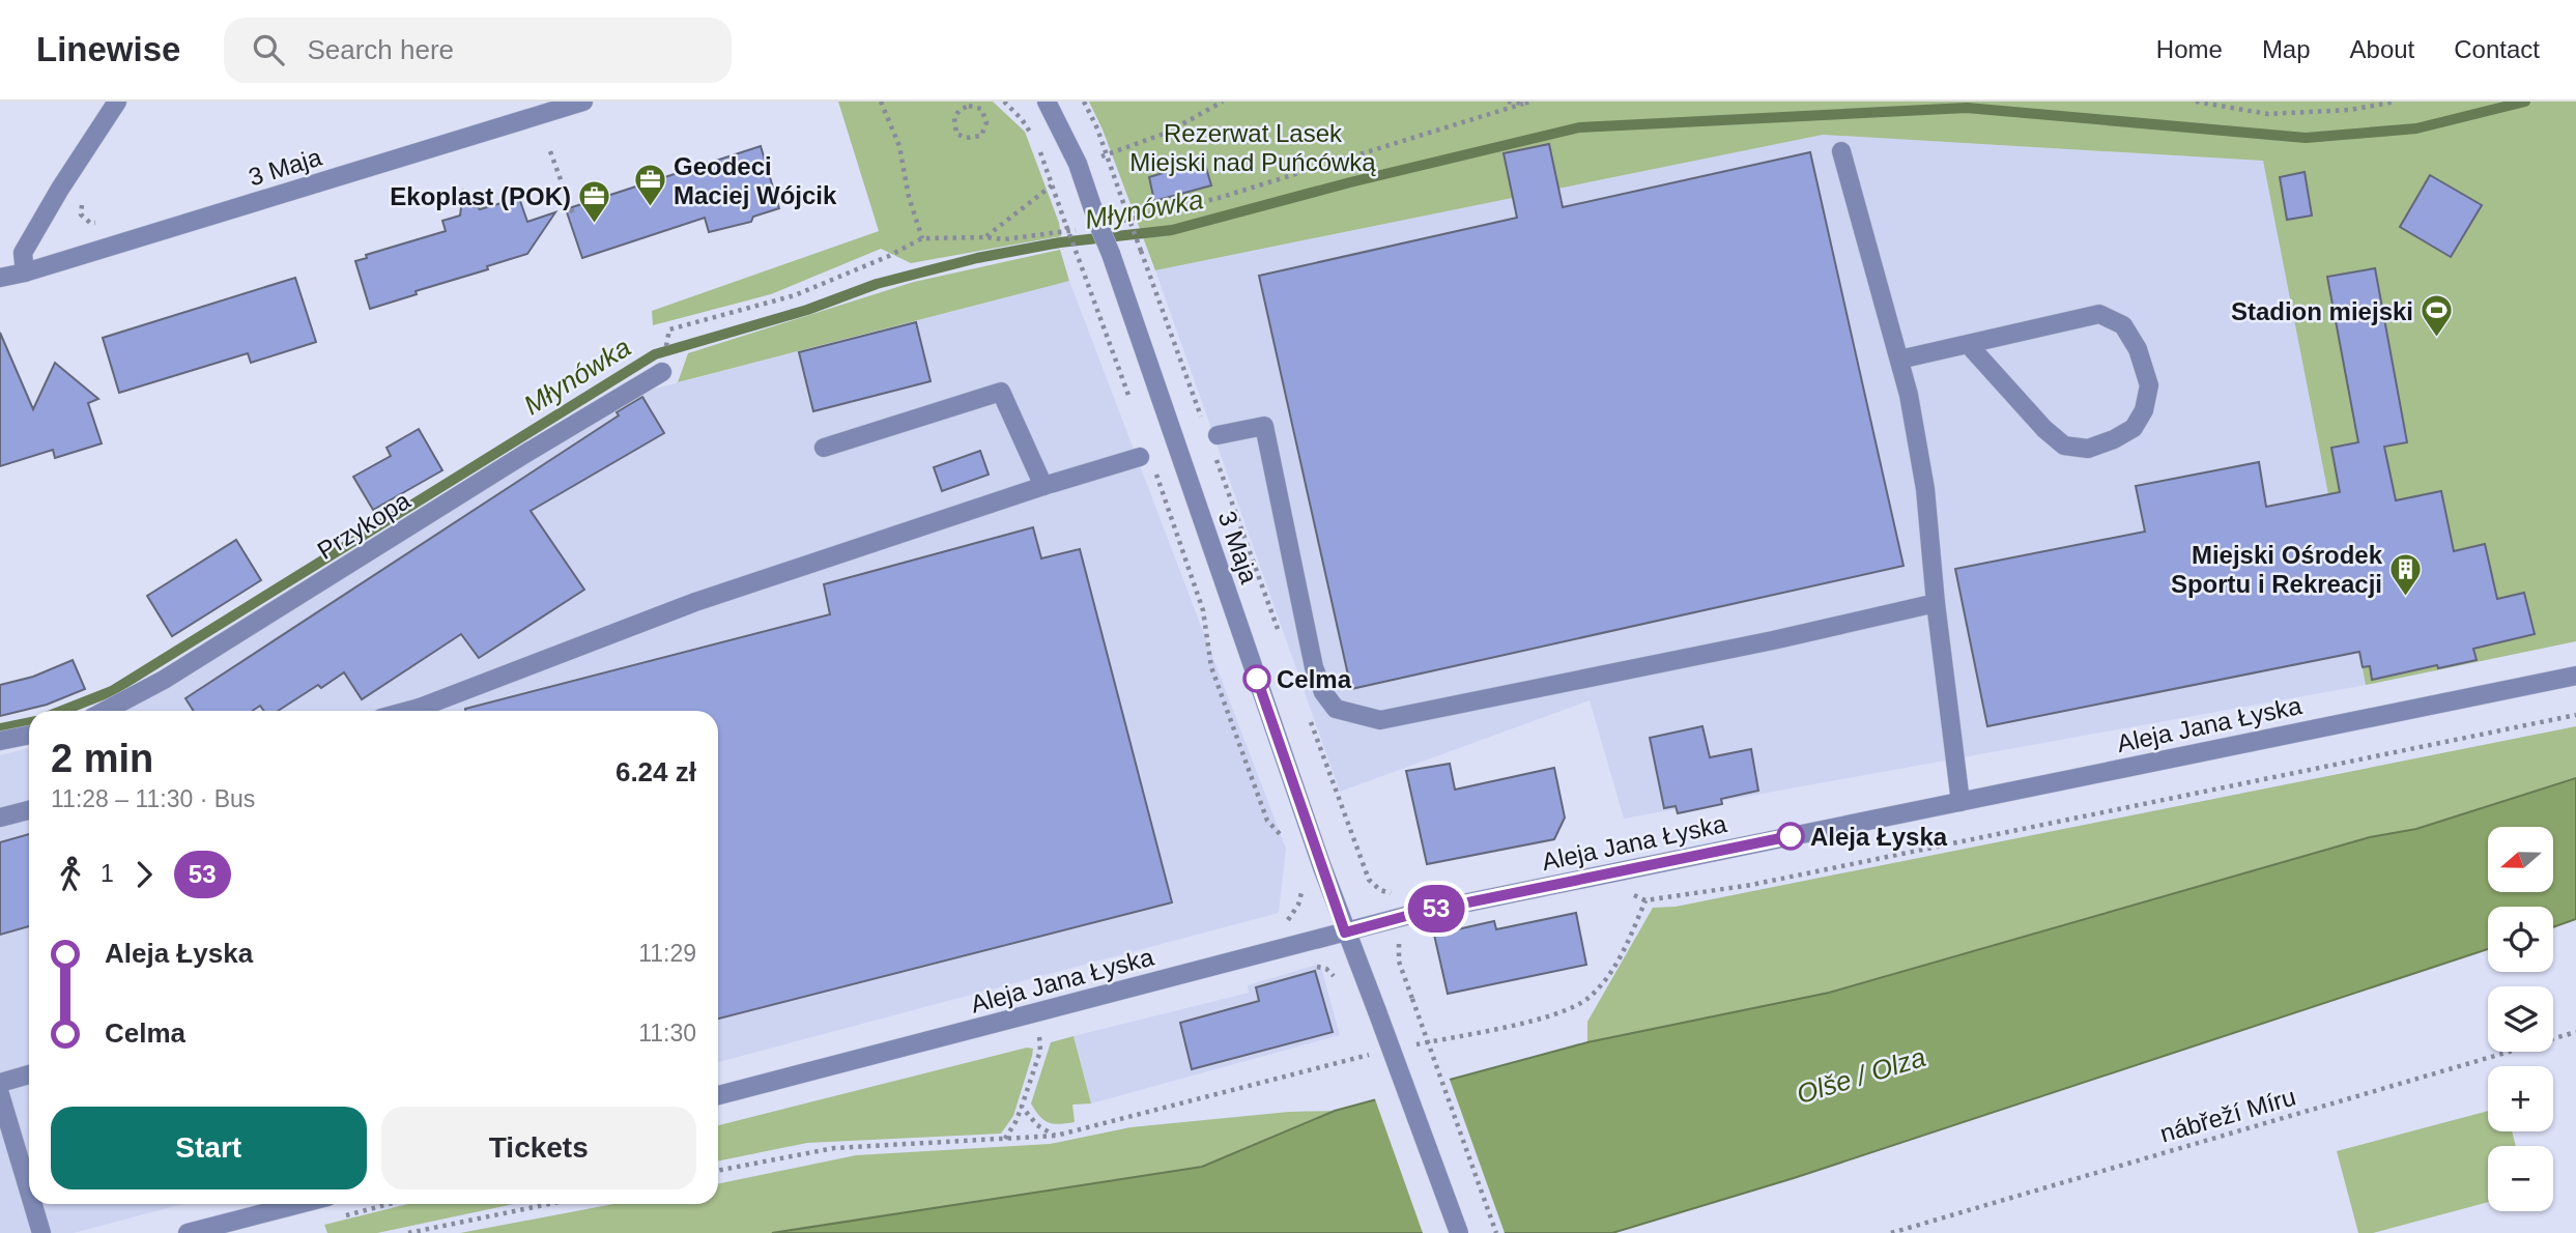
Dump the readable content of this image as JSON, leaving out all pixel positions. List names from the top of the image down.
{
  "streets": {
    "street": ["3 Maja", "Przykopa", "Aleja Jana Łyska"],
    "path": ["nábřeží Míru"]
  },
  "crossings": [
    ["3 Maja", "Aleja Jana Łyska"]
  ],
  "water": ["Młynówka", "Olše / Olza"],
  "parks": ["Rezerwat Lasek Miejski nad Puńcówką"],
  "places": {
    "office": ["Geodeci Maciej Wójcik", "Ekoplast (POK)"],
    "sports": ["Stadion miejski"],
    "building": ["Miejski Ośrodek Sportu i Rekreacji"],
    "other": ["Celma", "Aleja Łyska"]
  },
  "lines": ["bus line 53"],
  "north": "left",
  "page": {
    "header": "Linewise",
    "search": "Search here",
    "nav": [
      "Home",
      "Map",
      "About",
      "Contact"
    ],
    "on_map": "53",
    "heading": ["2 min", "11:28 – 11:30 · Bus", "6.24 zł"],
    "map_buttons": ["+", "−"],
    "legs": ["1", "53"],
    "list": [
      {
        "name": "Aleja Łyska",
        "value": "11:29"
      },
      {
        "name": "Celma",
        "value": "11:30"
      }
    ],
    "buttons": ["Start", "Tickets"]
  }
}
